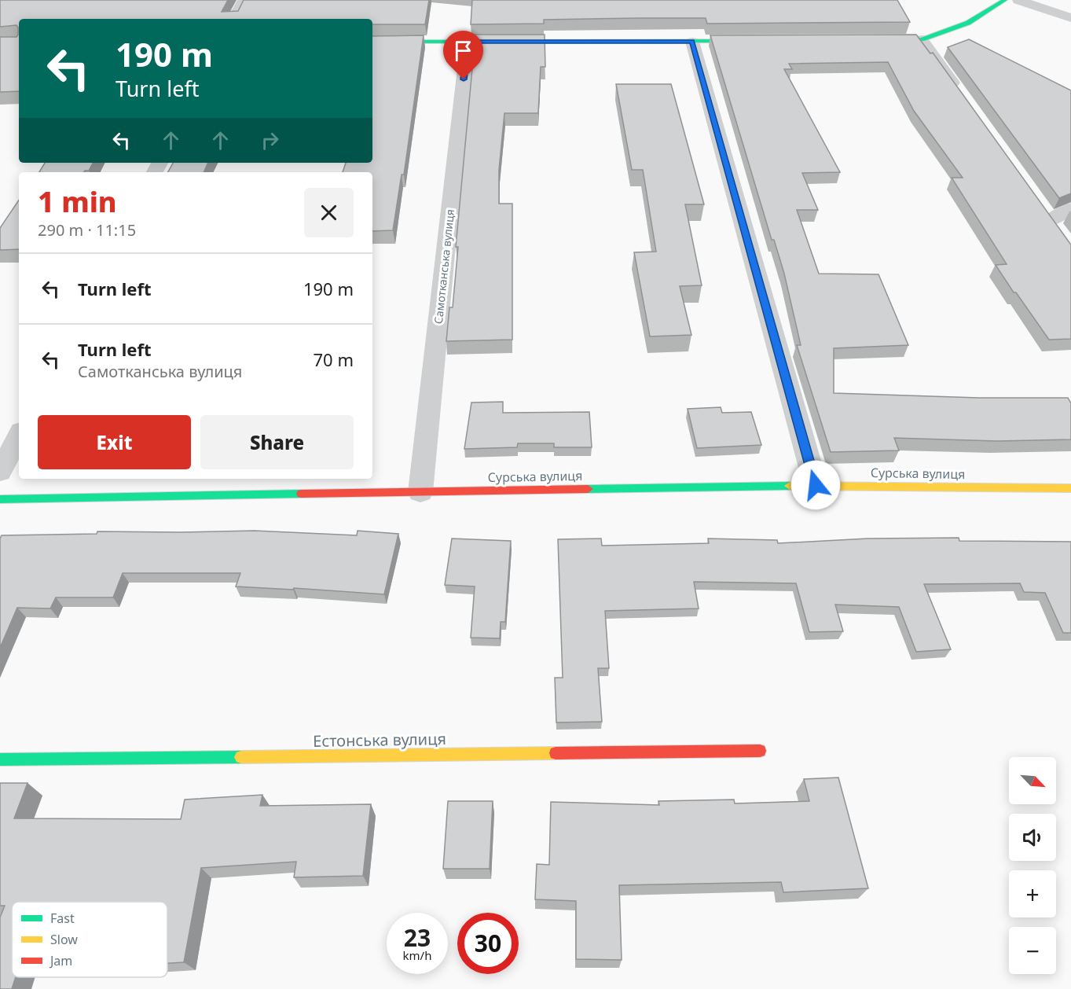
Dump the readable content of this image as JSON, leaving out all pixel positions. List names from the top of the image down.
{
  "streets": {
    "street": ["Самотканська вулиця", "Сурська вулиця", "Естонська вулиця"]
  },
  "crossings": [
    ["Самотканська вулиця", "Сурська вулиця"]
  ],
  "legend": ["Fast", "Slow", "Jam"],
  "north": "bottom right",
  "page": {
    "turn": ["190 m", "Turn left"],
    "heading": ["1 min", "290 m · 11:15"],
    "list": [
      {
        "name": "Turn left",
        "value": "190 m"
      },
      {
        "name": "Turn left",
        "note": "Самотканська вулиця",
        "value": "70 m"
      }
    ],
    "buttons": ["Exit", "Share"],
    "map_buttons": ["+", "−"],
    "speed": "23 km/h",
    "limit": "30"
  }
}
